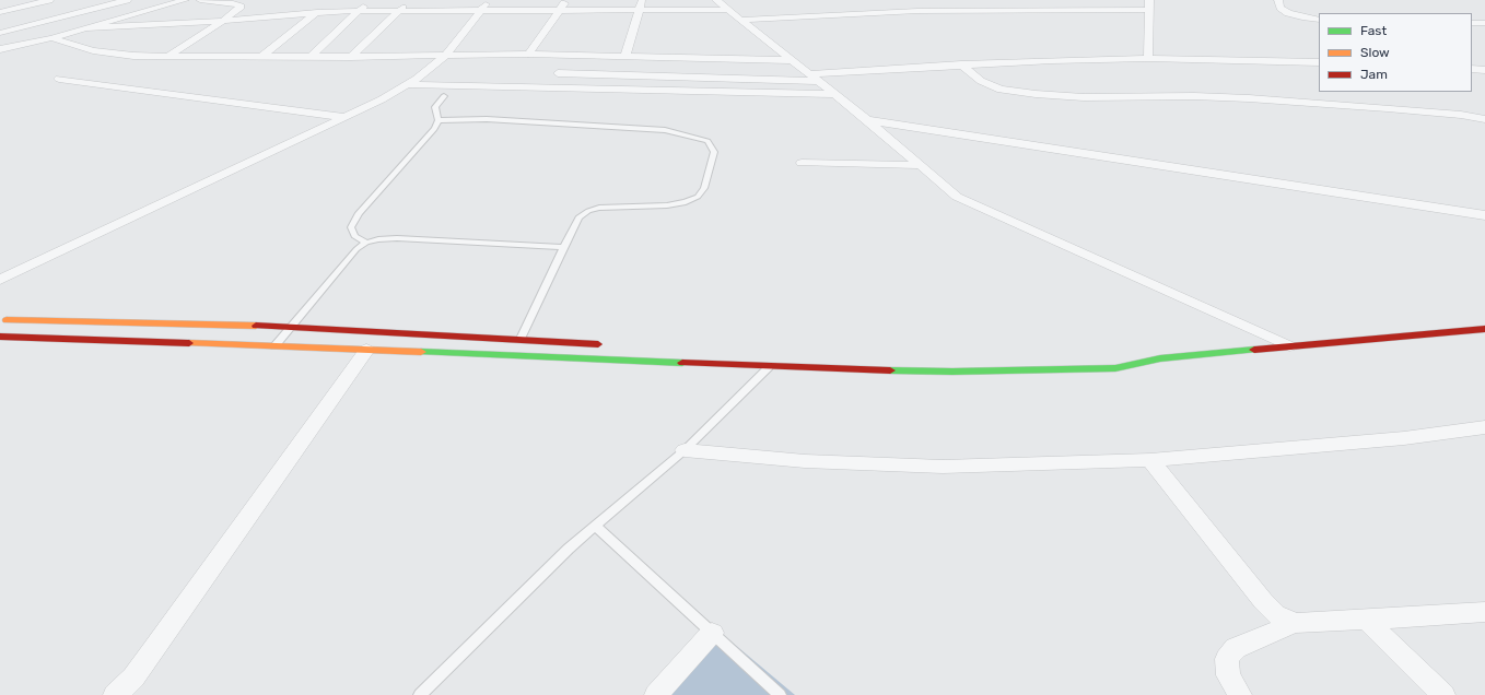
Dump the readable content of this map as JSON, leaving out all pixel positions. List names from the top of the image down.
{
  "legend": ["Fast", "Slow", "Jam"]
}
